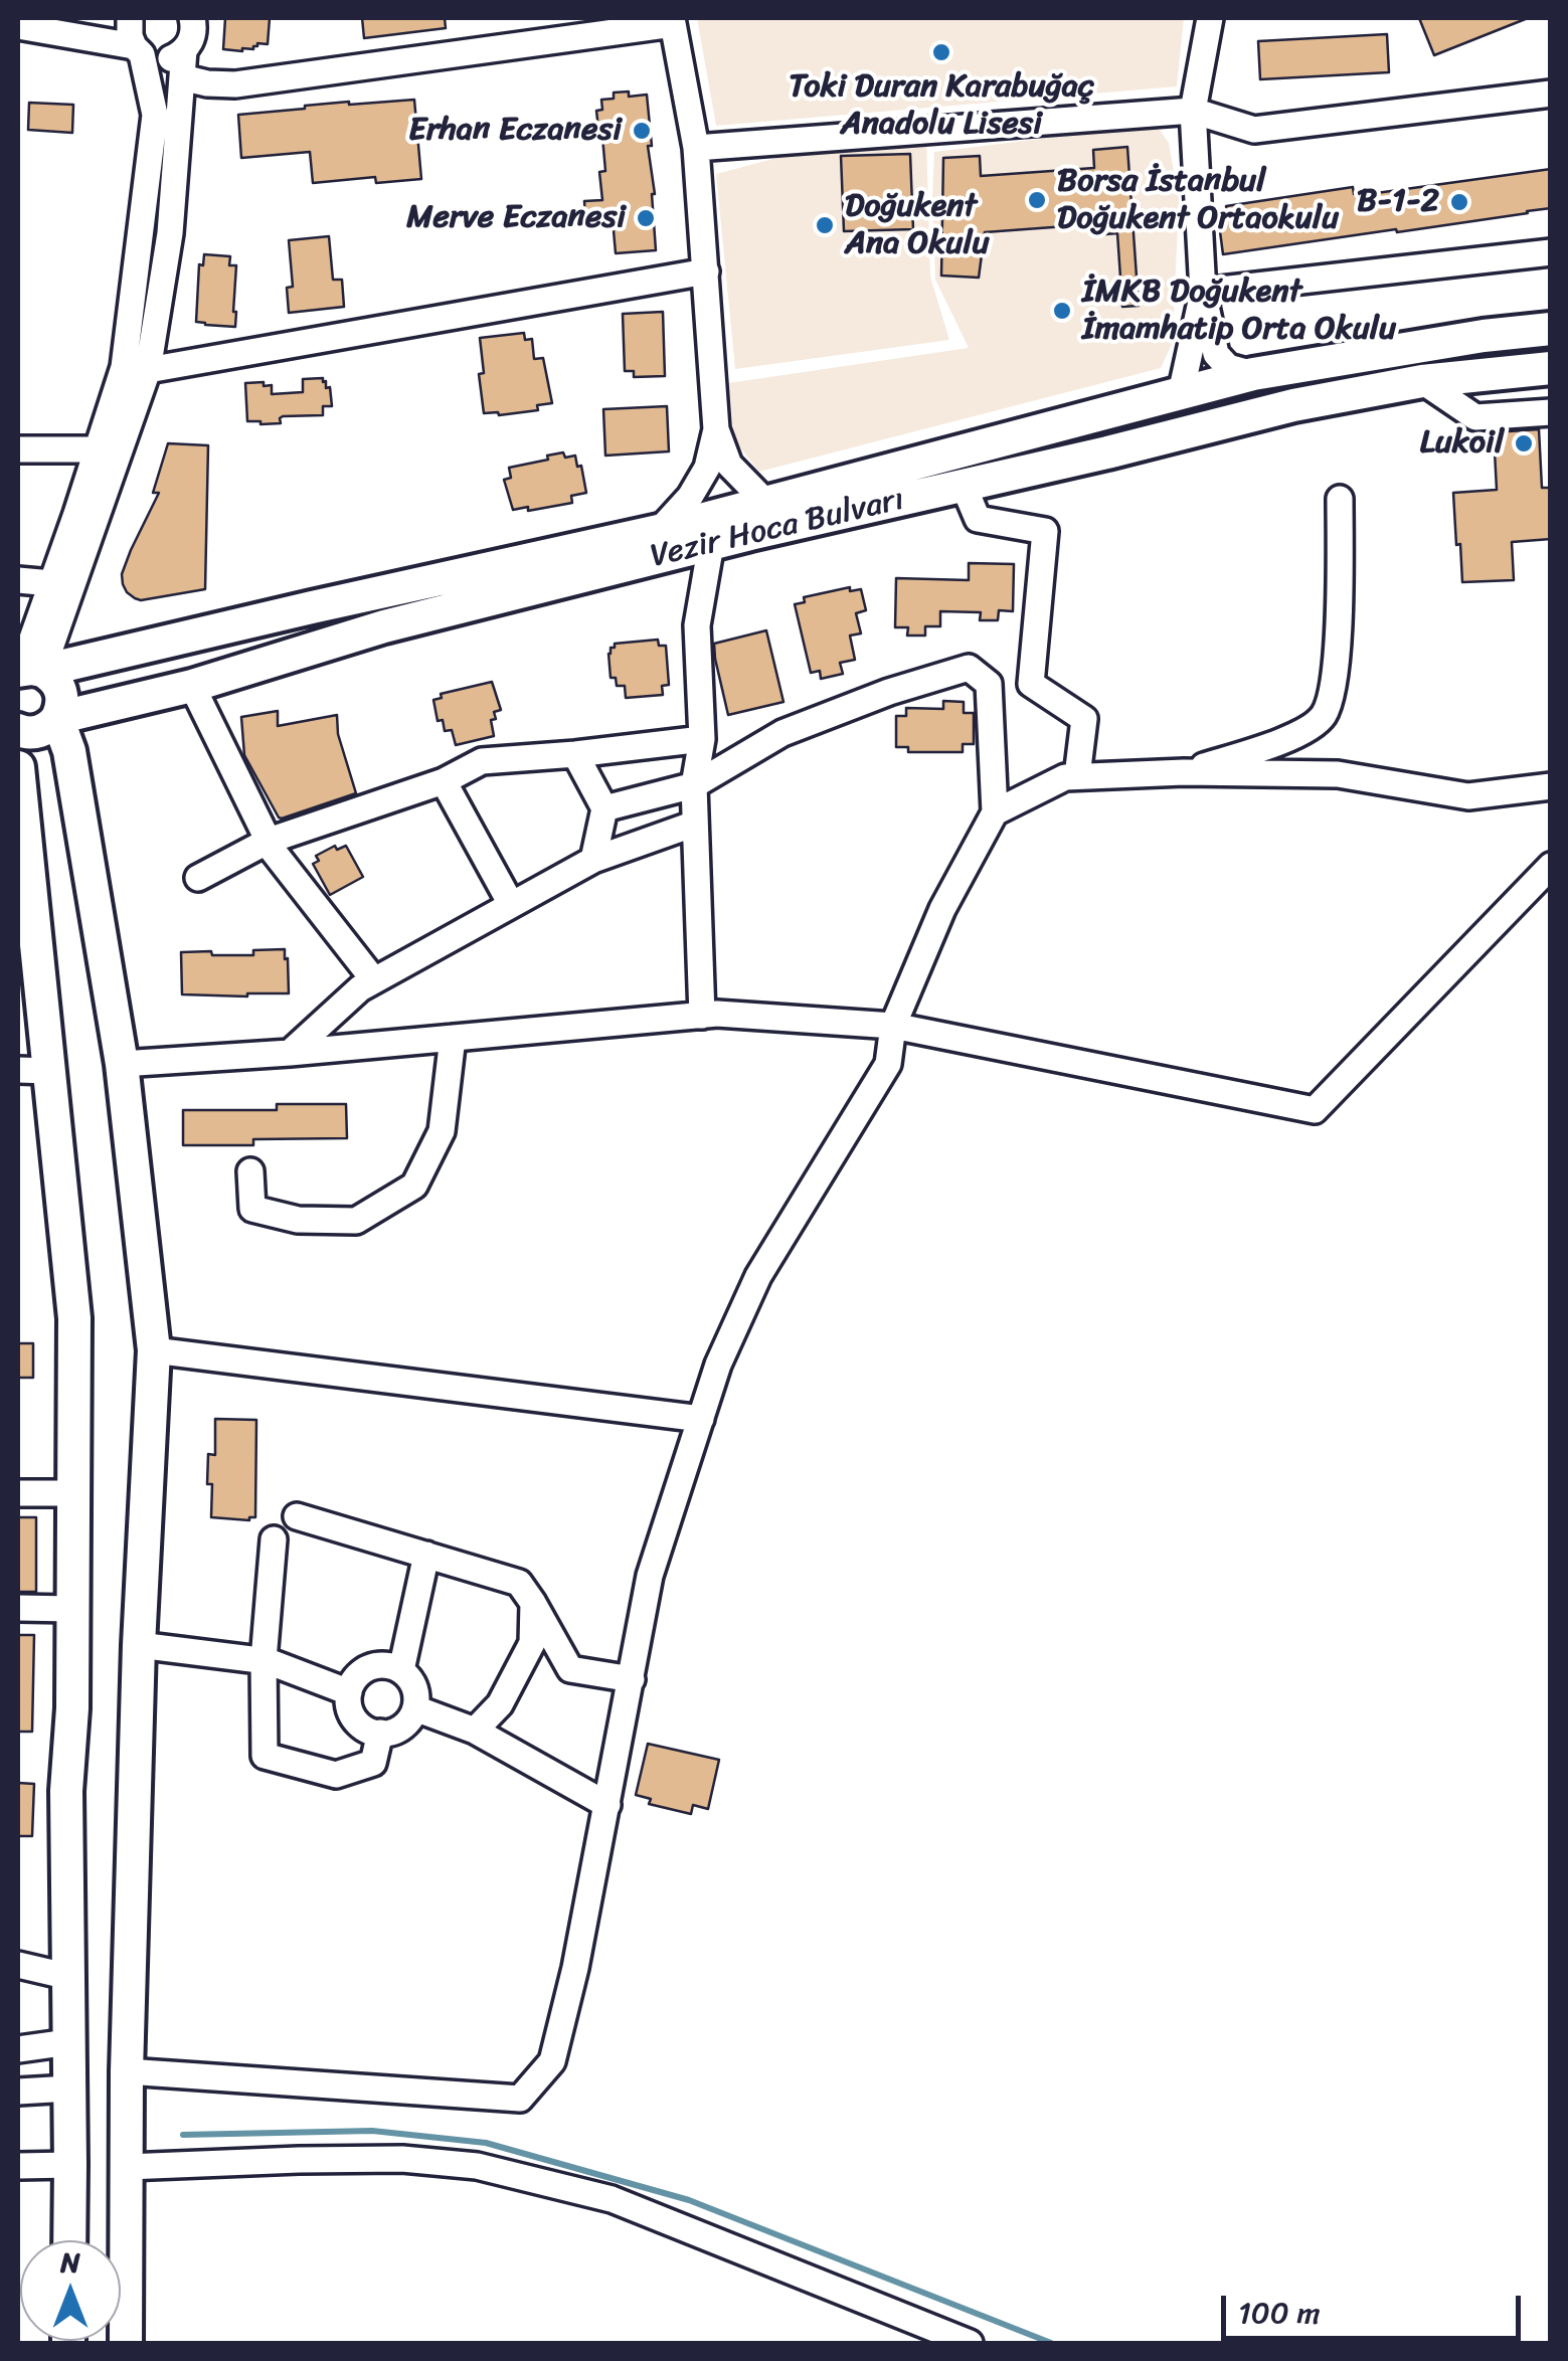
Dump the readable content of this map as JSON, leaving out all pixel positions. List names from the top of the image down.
{
  "streets": {
    "main road": ["Vezir Hoca Bulvarı"]
  },
  "places": [
    "Toki Duran Karabuğaç Anadolu Lisesi",
    "Erhan Eczanesi",
    "Borsa İstanbul Doğukent Ortaokulu",
    "B-1-2",
    "Merve Eczanesi",
    "Doğukent Ana Okulu",
    "İMKB Doğukent İmamhatip Orta Okulu",
    "Lukoil"
  ],
  "scale_bar": "100 m",
  "north": "top"
}
